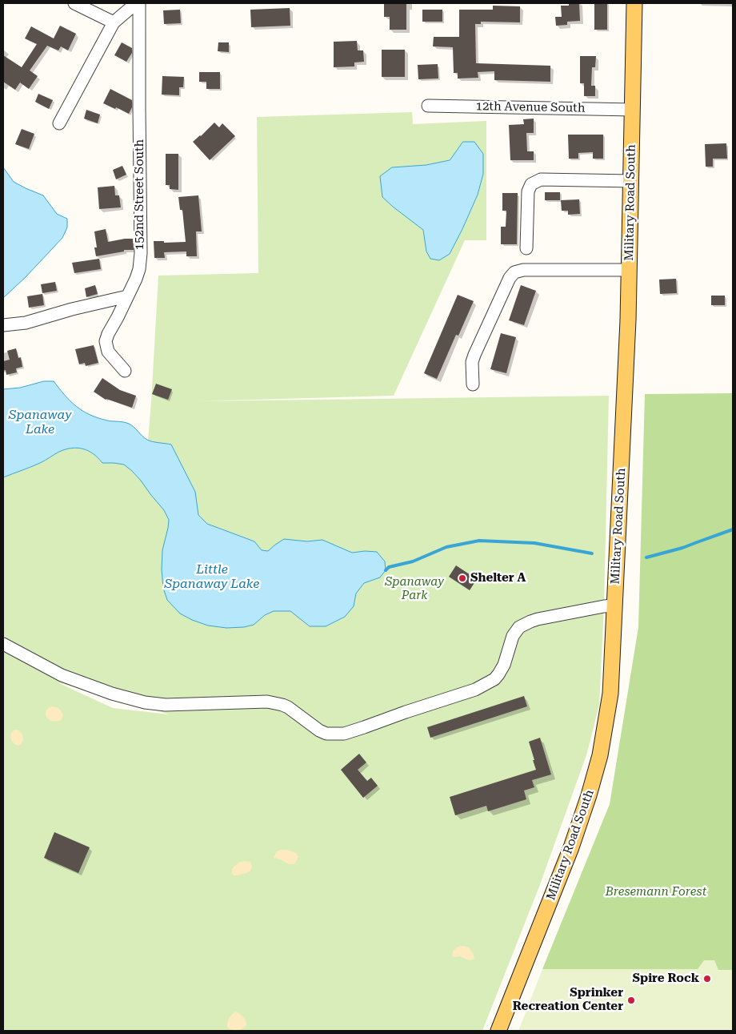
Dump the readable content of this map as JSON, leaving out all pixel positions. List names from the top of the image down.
{
  "streets": {
    "main road": ["Military Road South"],
    "street": ["12th Avenue South", "152nd Street South"]
  },
  "crossings": [
    ["12th Avenue South", "Military Road South"]
  ],
  "water": ["Spanaway Lake", "Little Spanaway Lake"],
  "parks": ["Spanaway Park", "Bresemann Forest"],
  "places": ["Shelter A", "Spire Rock", "Sprinker Recreation Center"]
}
